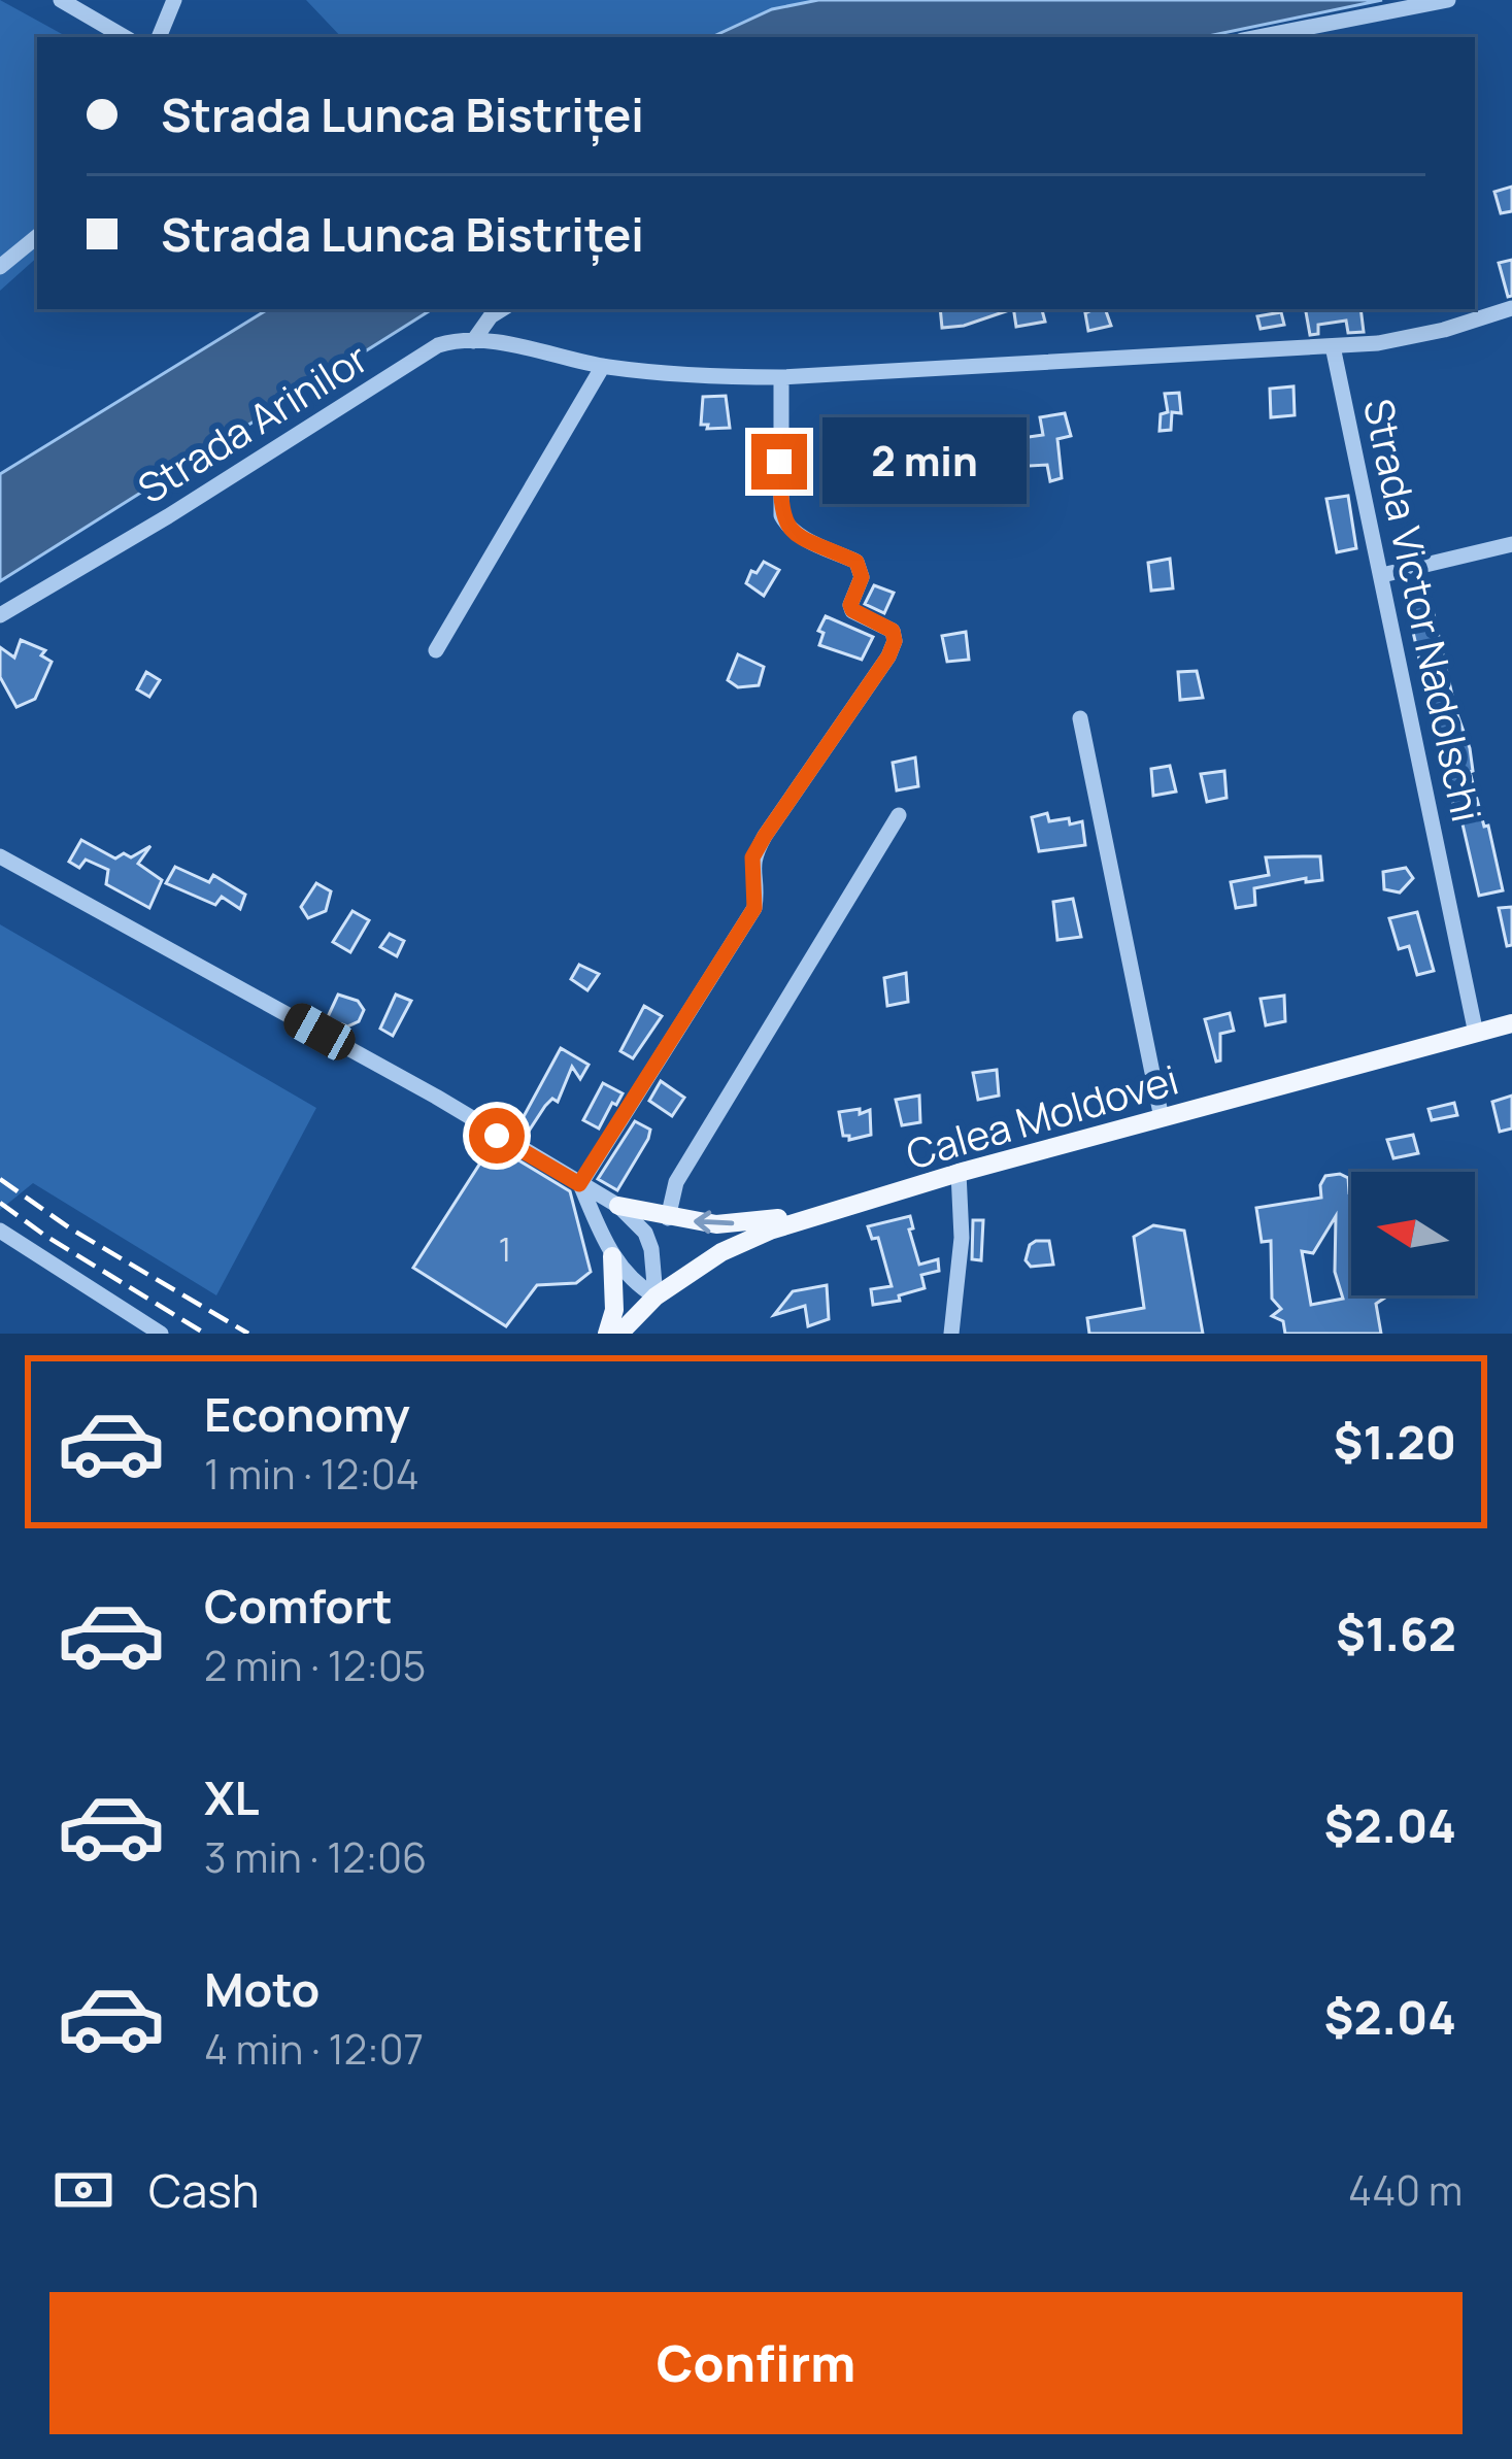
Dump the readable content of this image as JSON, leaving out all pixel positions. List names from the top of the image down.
{
  "streets": {
    "main road": ["Calea Moldovei"],
    "street": ["Strada Arinilor", "Strada Victor Nadolschi"]
  },
  "crossings": [
    ["Strada Arinilor", "Strada Victor Nadolschi"],
    ["Strada Victor Nadolschi", "Calea Moldovei"]
  ],
  "house_numbers": ["1"],
  "north": "left",
  "page": {
    "banner": ["Strada Lunca Bistriței", "Strada Lunca Bistriței"],
    "bubble": "2 min",
    "list": [
      {
        "name": "Economy",
        "note": "1 min · 12:04",
        "value": "$1.20"
      },
      {
        "name": "Comfort",
        "note": "2 min · 12:05",
        "value": "$1.62"
      },
      {
        "name": "XL",
        "note": "3 min · 12:06",
        "value": "$2.04"
      },
      {
        "name": "Moto",
        "note": "4 min · 12:07",
        "value": "$2.04"
      }
    ],
    "pay": ["Cash", "440 m"],
    "buttons": "Confirm"
  }
}
